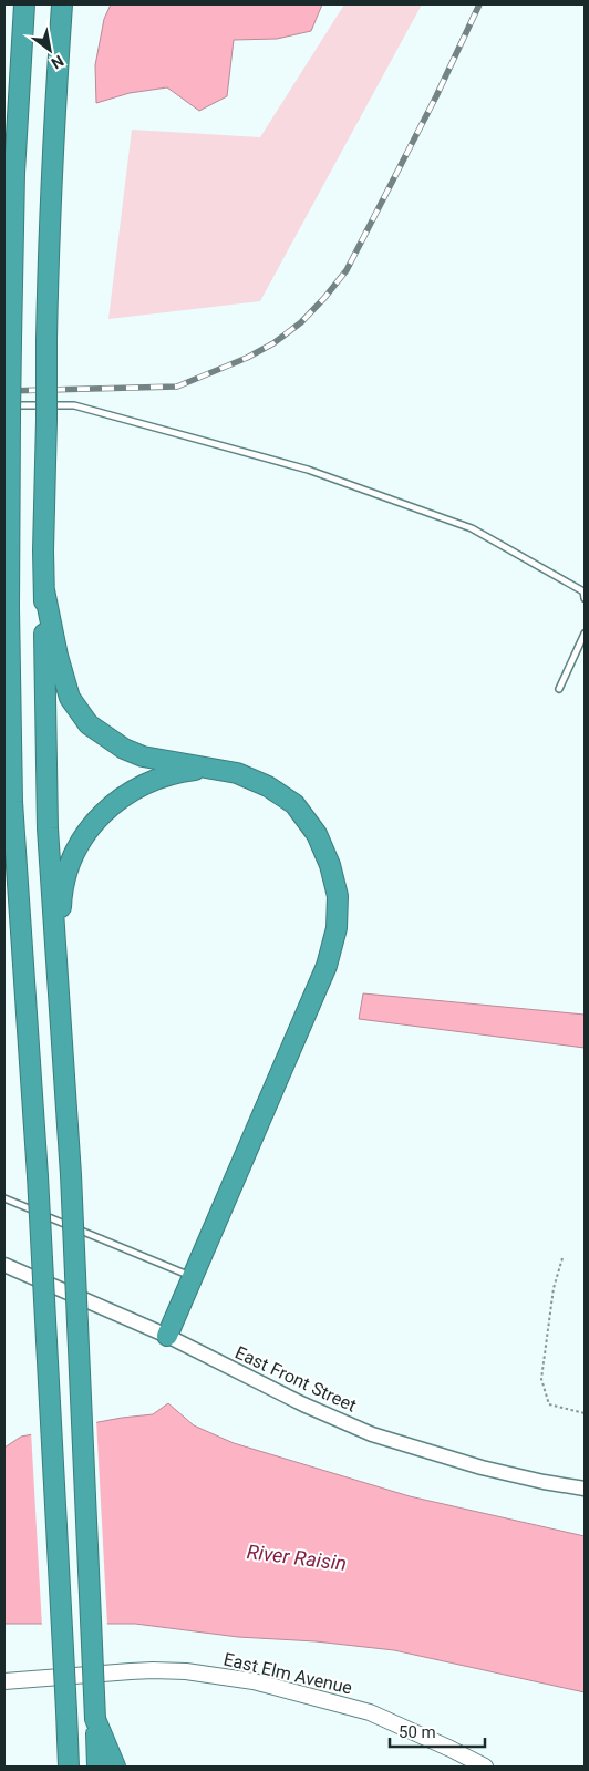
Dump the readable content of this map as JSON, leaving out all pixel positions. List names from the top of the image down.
{
  "streets": {
    "main road": ["East Elm Avenue"],
    "street": ["East Front Street"]
  },
  "water": ["River Raisin"],
  "scale_bar": "50 m",
  "north": "bottom right"
}
